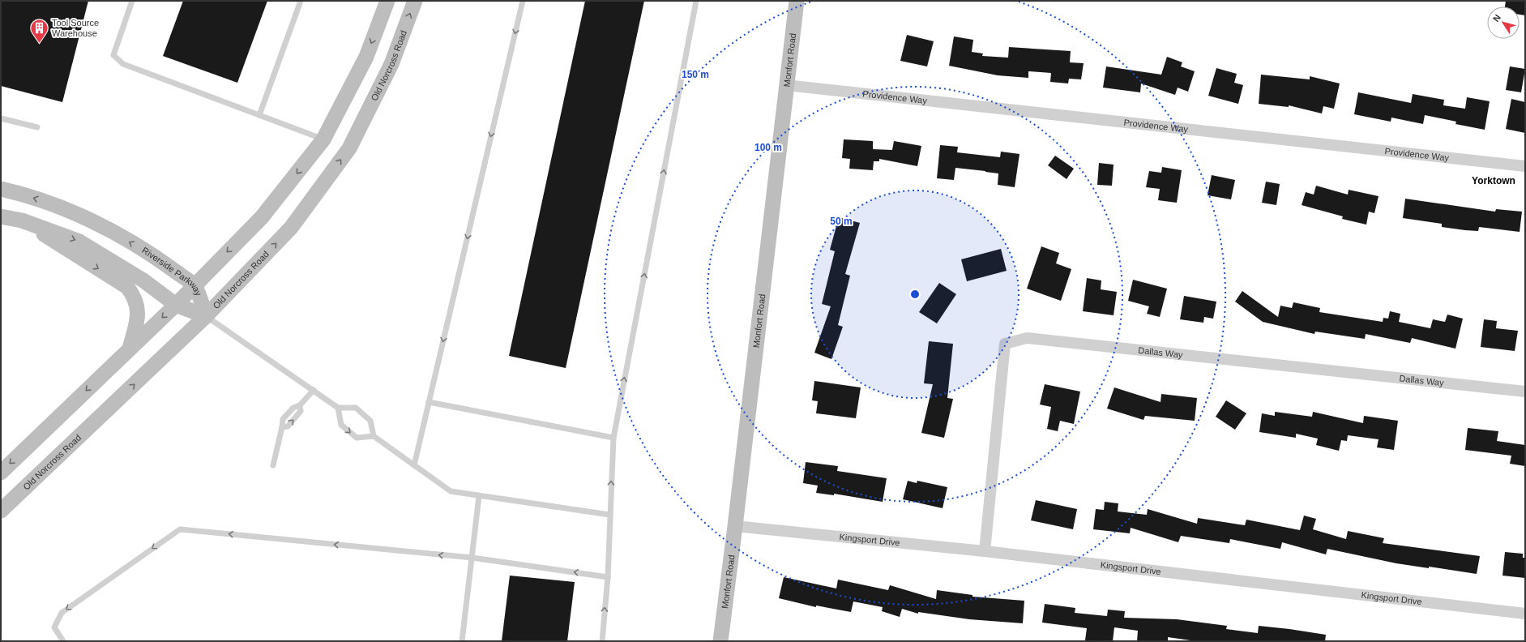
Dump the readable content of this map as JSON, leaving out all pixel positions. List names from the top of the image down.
{
  "streets": {
    "main road": ["Monfort Road", "Old Norcross Road", "Riverside Parkway"],
    "street": ["Providence Way", "Dallas Way", "Kingsport Drive"]
  },
  "crossings": [
    ["Monfort Road", "Providence Way"],
    ["Monfort Road", "Kingsport Drive"],
    ["Old Norcross Road", "Riverside Parkway"],
    ["Dallas Way", "Kingsport Drive"]
  ],
  "districts": ["Yorktown"],
  "places": {
    "building": ["Tool Source Warehouse"]
  },
  "north": "top left",
  "rings": ["150 m", "100 m", "50 m"]
}
